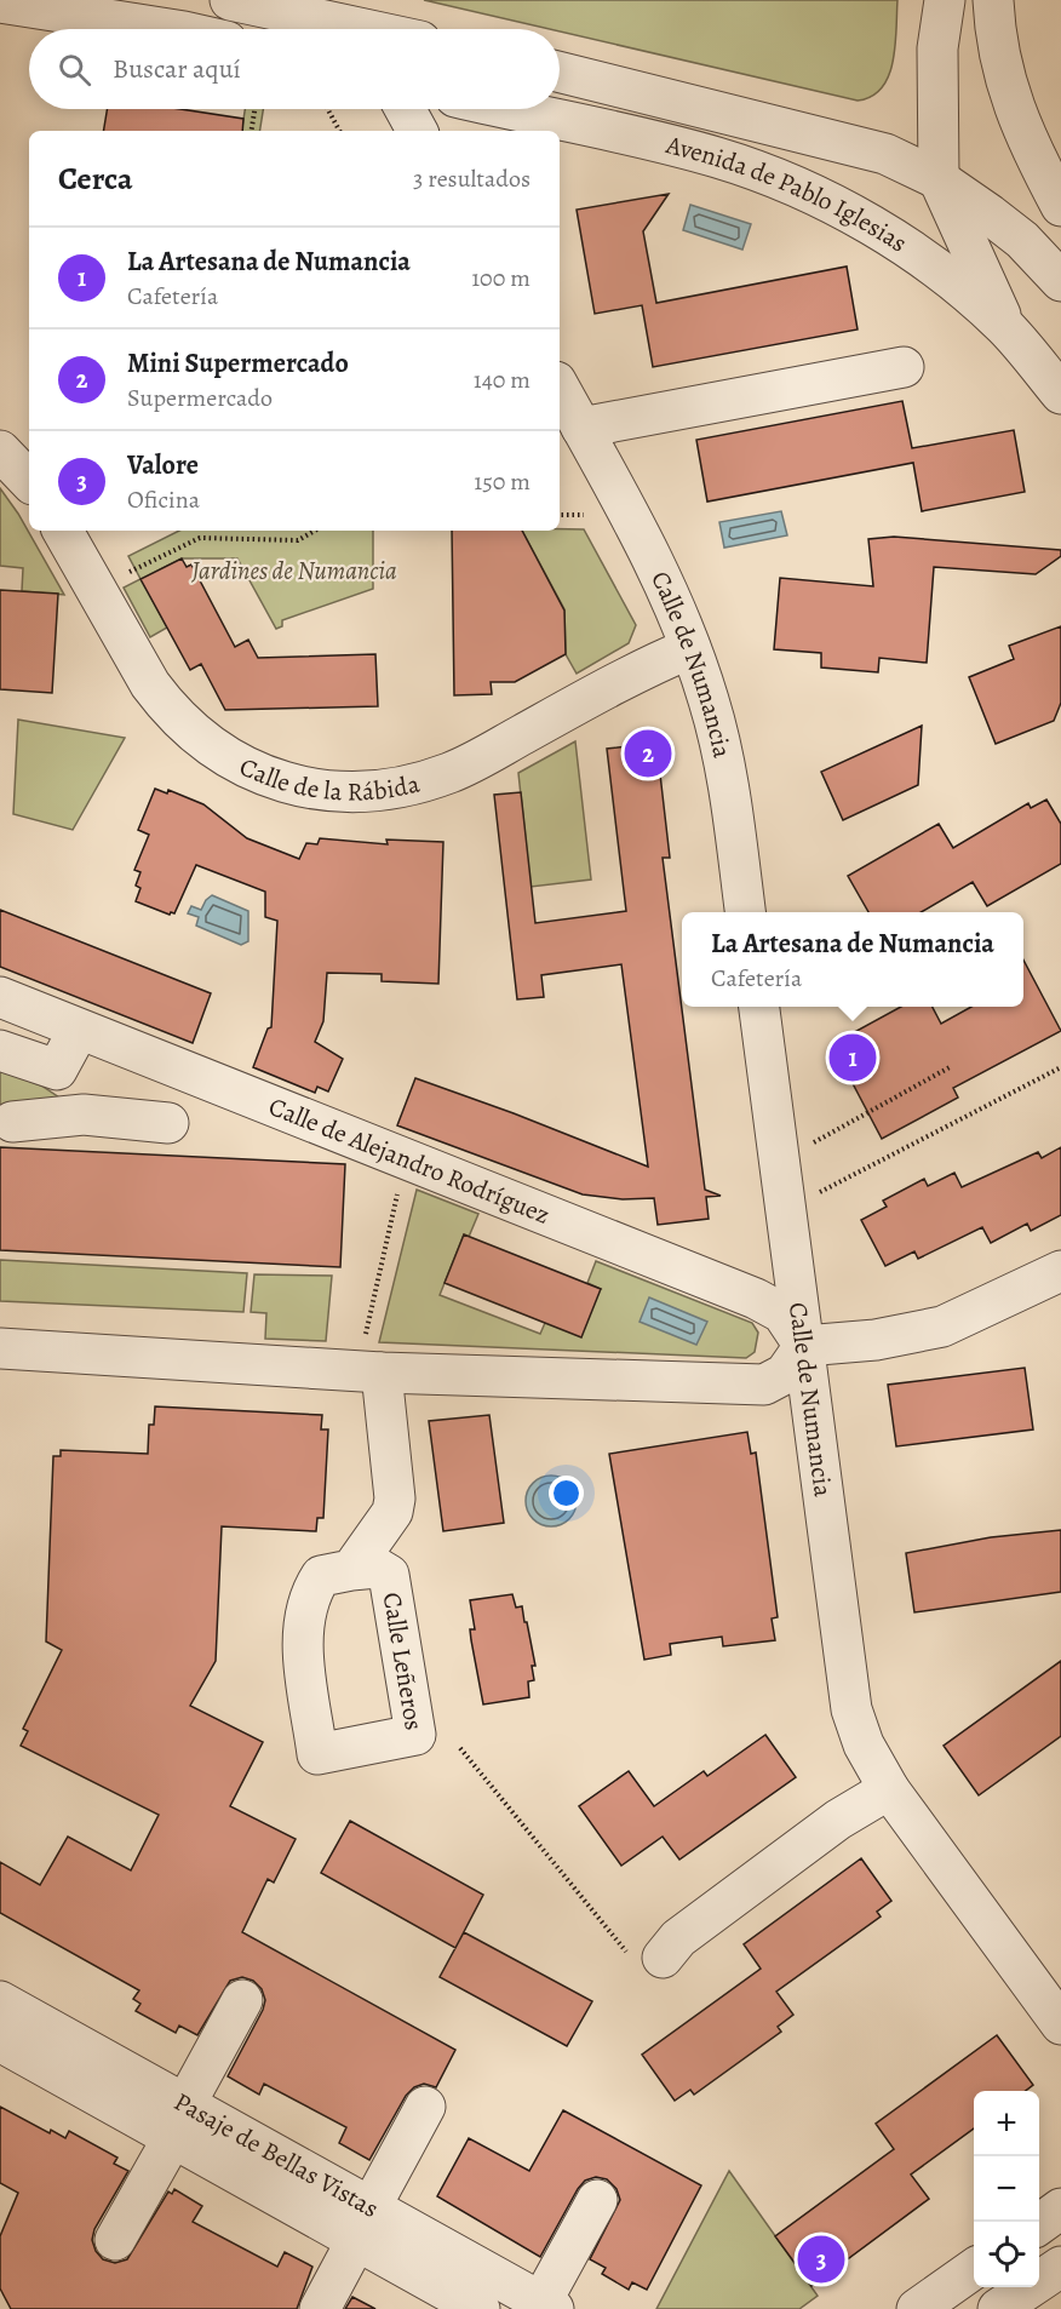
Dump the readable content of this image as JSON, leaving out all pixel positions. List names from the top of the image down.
{
  "streets": {
    "street": [
      "Avenida de Pablo Iglesias",
      "Calle de Numancia",
      "Calle de la Rábida",
      "Calle de Alejandro Rodríguez",
      "Calle Leñeros",
      "Pasaje de Bellas Vistas"
    ]
  },
  "crossings": [
    ["Calle de Numancia", "Calle de la Rábida"],
    ["Calle de Numancia", "Calle de Alejandro Rodríguez"]
  ],
  "parks": ["Jardines de Numancia"],
  "page": {
    "search": "Buscar aquí",
    "heading": ["Cerca", "3 resultados"],
    "list": [
      {
        "mark": "1",
        "name": "La Artesana de Numancia",
        "note": "Cafetería",
        "value": "100 m"
      },
      {
        "mark": "2",
        "name": "Mini Supermercado",
        "note": "Supermercado",
        "value": "140 m"
      },
      {
        "mark": "3",
        "name": "Valore",
        "note": "Oficina",
        "value": "150 m"
      }
    ],
    "pins": ["2", "1", "3"],
    "popup": ["La Artesana de Numancia", "Cafetería"],
    "map_buttons": ["+", "−"]
  }
}
